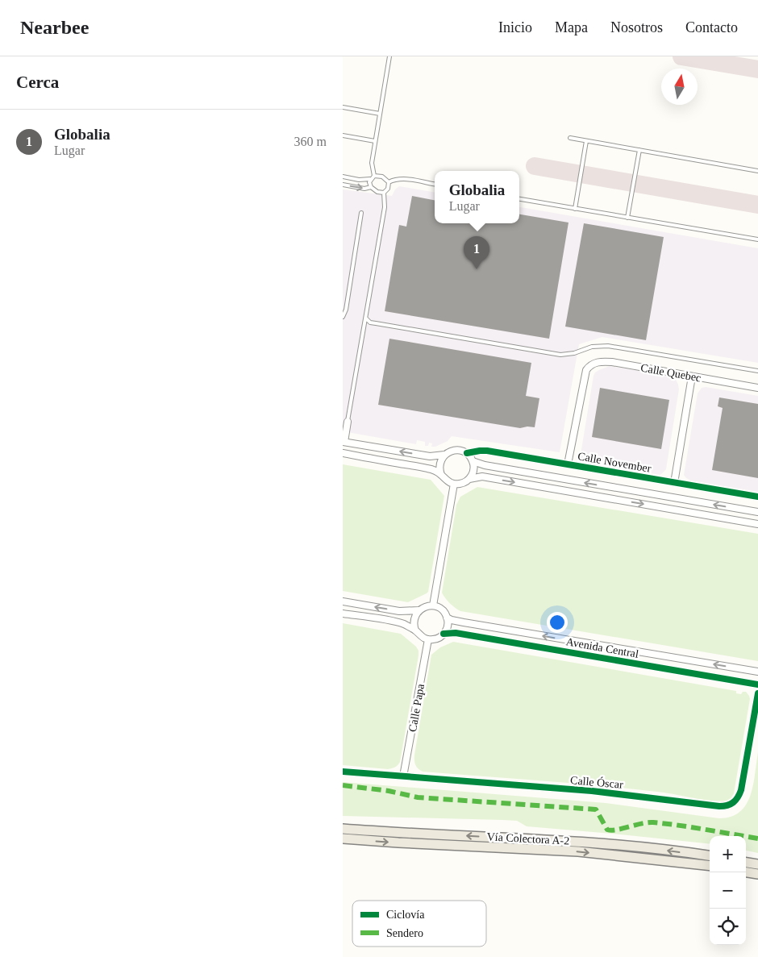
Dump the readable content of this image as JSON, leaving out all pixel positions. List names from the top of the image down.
{
  "streets": {
    "main road": ["Vía Colectora A-2"],
    "street": [
      "Calle Quebec",
      "Calle November",
      "Avenida Central",
      "Calle Papa",
      "Calle Óscar"
    ]
  },
  "crossings": [
    ["Calle Quebec", "Calle November"],
    ["Avenida Central", "Calle Papa"],
    ["Calle Papa", "Calle Óscar"]
  ],
  "legend": ["Ciclovía", "Sendero"],
  "north": "top",
  "page": {
    "header": "Nearbee",
    "nav": [
      "Inicio",
      "Mapa",
      "Nosotros",
      "Contacto"
    ],
    "heading": "Cerca",
    "list": [
      {
        "mark": "1",
        "name": "Globalia",
        "note": "Lugar",
        "value": "360 m"
      }
    ],
    "popup": ["Globalia", "Lugar"],
    "pins": "1",
    "map_buttons": ["+", "−"]
  }
}
